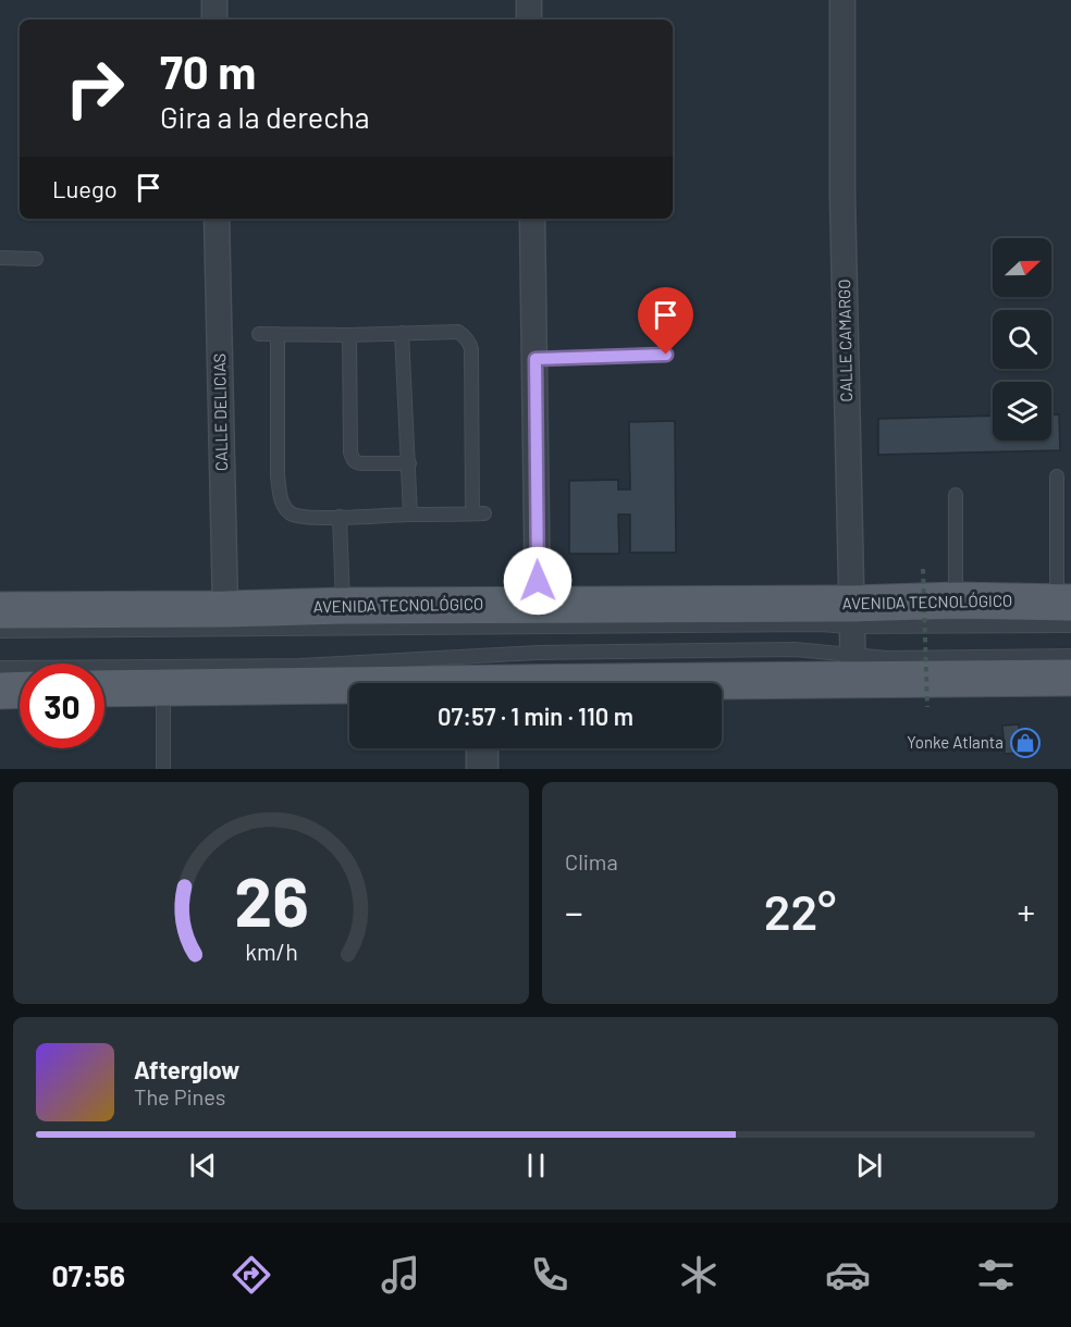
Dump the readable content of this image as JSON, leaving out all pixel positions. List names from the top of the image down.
{
  "streets": {
    "main road": ["AVENIDA TECNOLÓGICO"],
    "street": ["CALLE CAMARGO", "CALLE DELICIAS"]
  },
  "crossings": [
    ["CALLE CAMARGO", "AVENIDA TECNOLÓGICO"],
    ["CALLE DELICIAS", "AVENIDA TECNOLÓGICO"]
  ],
  "places": {
    "shop": ["Yonke Atlanta"]
  },
  "north": "right",
  "page": {
    "turn": ["70 m", "Gira a la derecha"],
    "then": "Luego",
    "limit": "30",
    "trip": "07:57 · 1 min · 110 m",
    "tile": "Clima",
    "heat": ["−", "22°", "+"],
    "song": ["Afterglow", "The Pines"],
    "tabs": "07:56",
    "gauge": ["26", "km/h"]
  }
}
